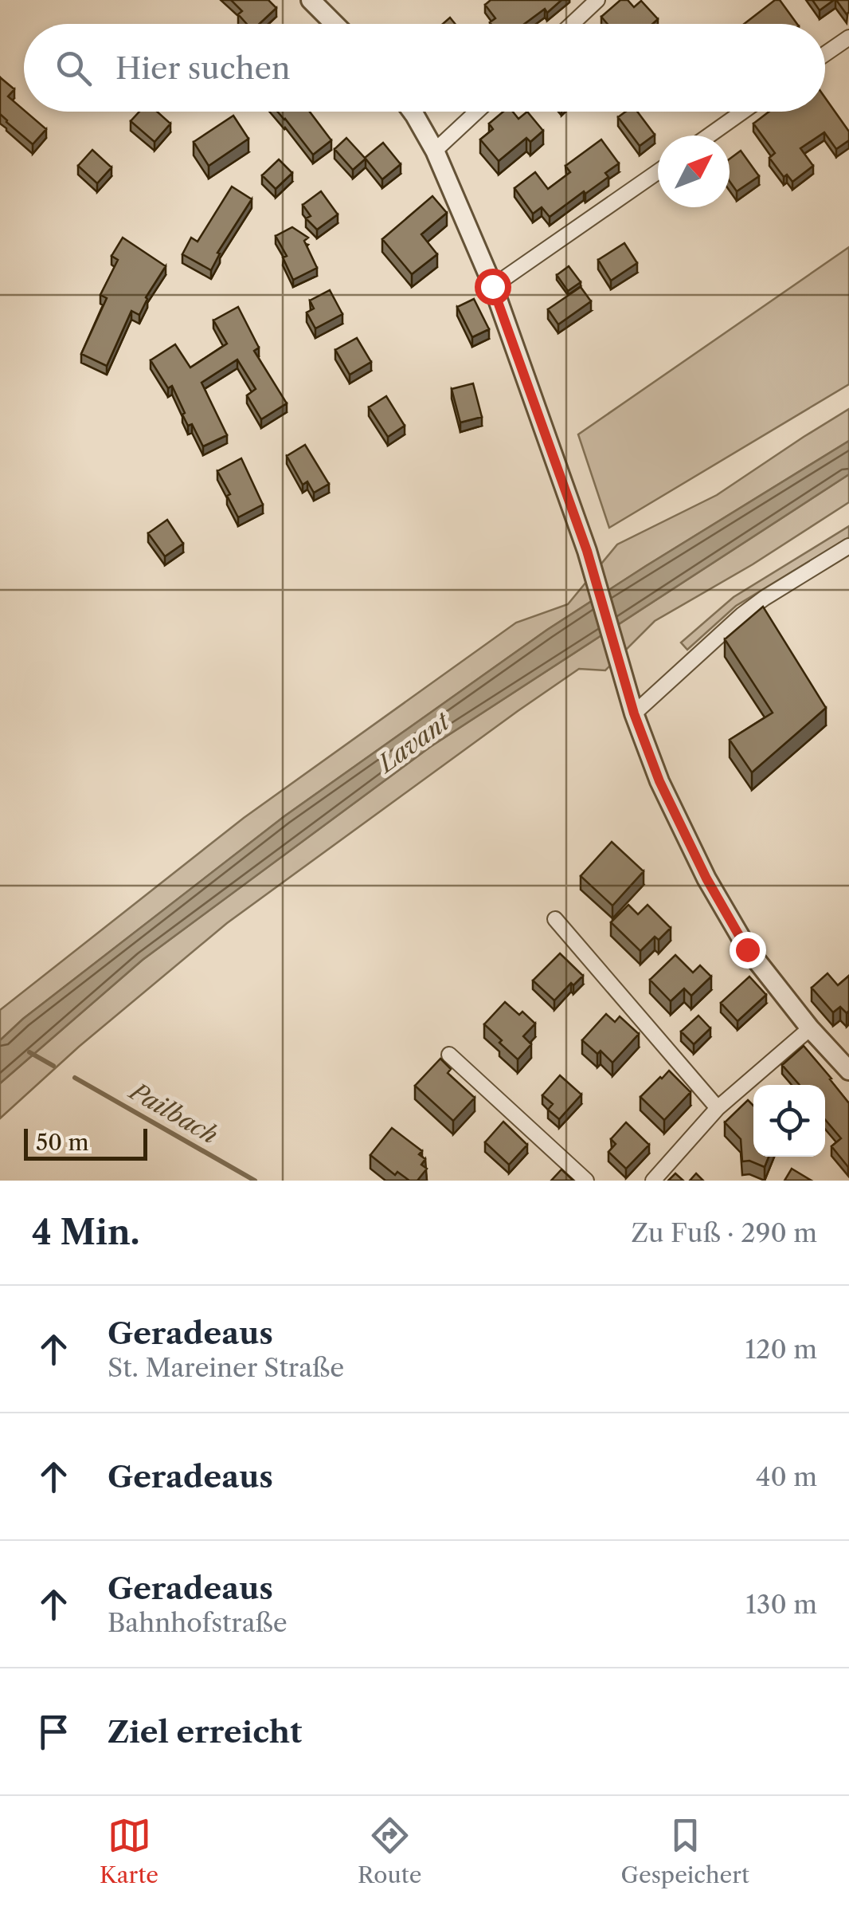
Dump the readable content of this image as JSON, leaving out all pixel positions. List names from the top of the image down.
{
  "water": ["Lavant", "Pailbach"],
  "scale_bar": "50 m",
  "north": "top right",
  "page": {
    "search": "Hier suchen",
    "scale": "50 m",
    "heading": ["4 Min.", "Zu Fuß · 290 m"],
    "list": [
      ["Geradeaus", "St. Mareiner Straße", "120 m"],
      ["Geradeaus", "40 m"],
      ["Geradeaus", "Bahnhofstraße", "130 m"],
      "Ziel erreicht"
    ],
    "nav": ["Karte", "Route", "Gespeichert"]
  }
}
